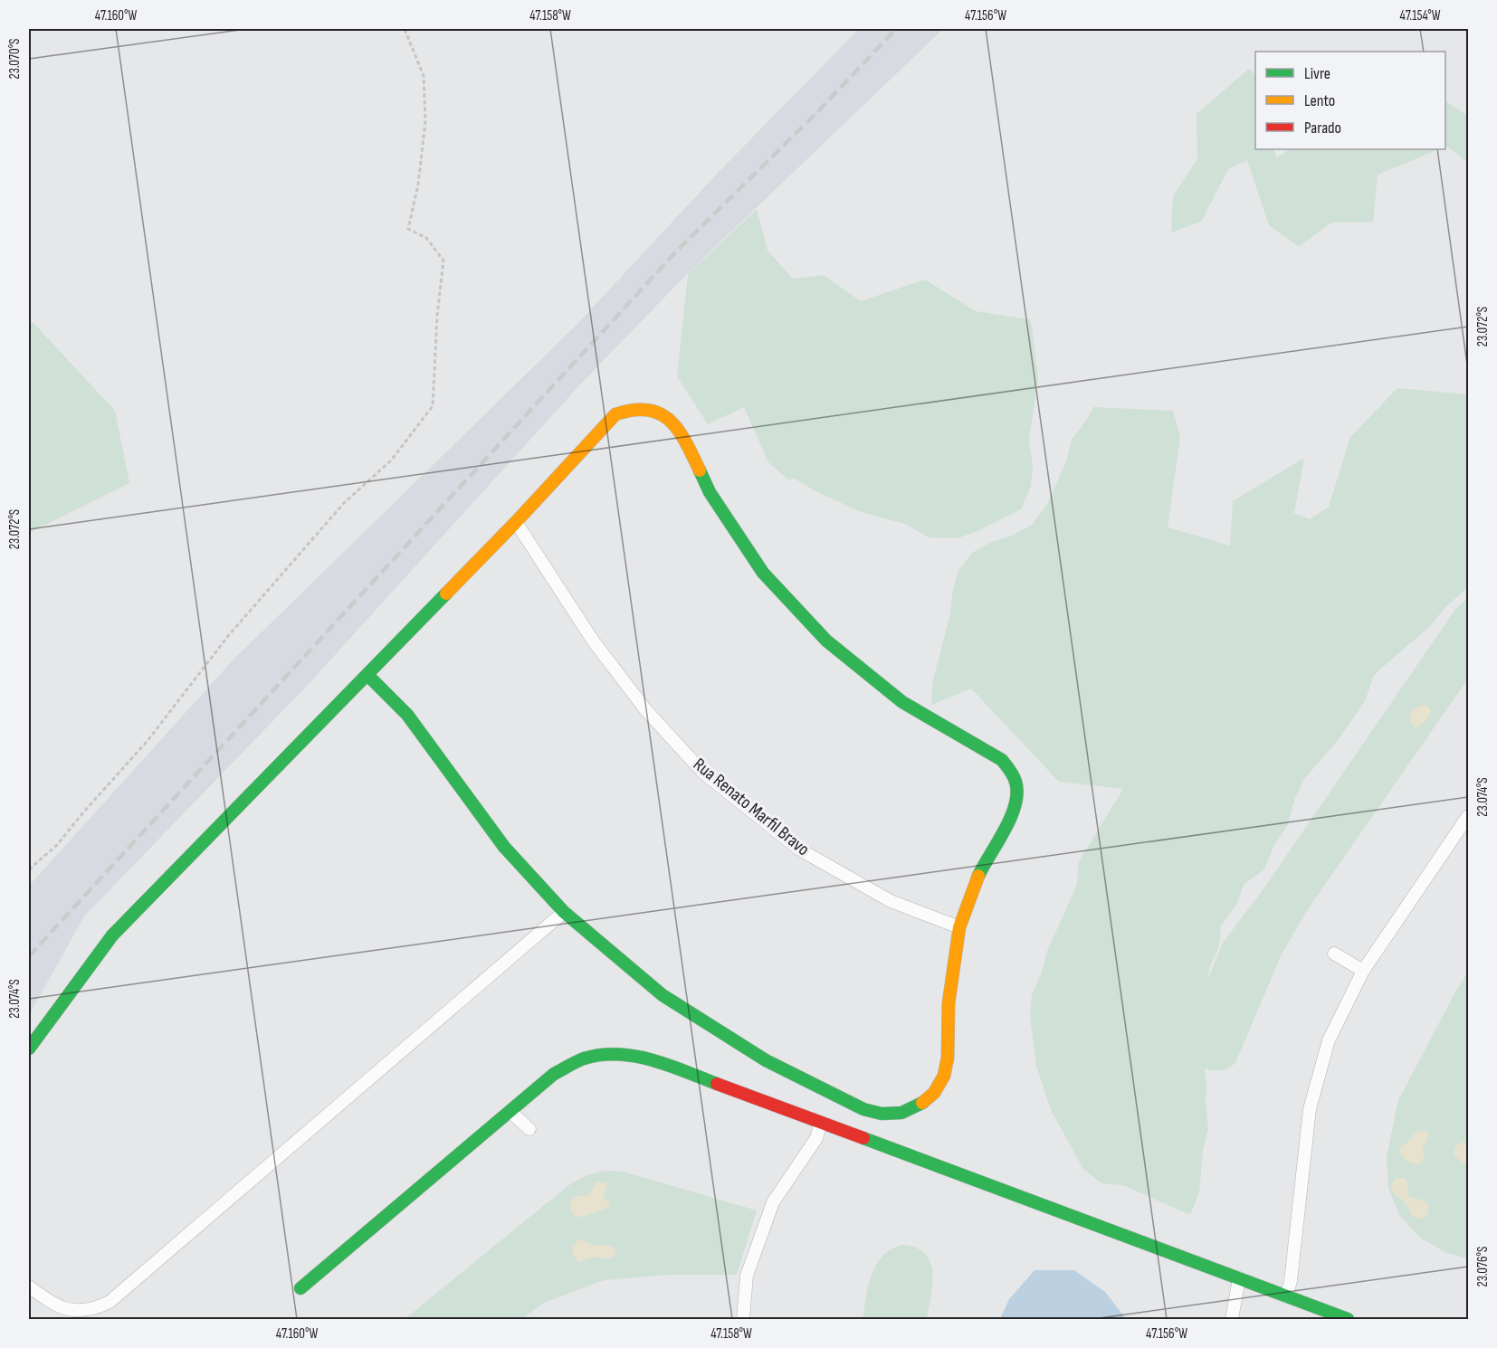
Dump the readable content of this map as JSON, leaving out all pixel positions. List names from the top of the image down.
{
  "streets": {
    "street": ["Rua Renato Marfil Bravo"]
  },
  "legend": ["Livre", "Lento", "Parado"],
  "coordinates": [
    "47.160°W",
    "47.158°W",
    "47.156°W",
    "47.154°W",
    "23.070°S",
    "23.072°S",
    "23.074°S",
    "23.076°S"
  ]
}
